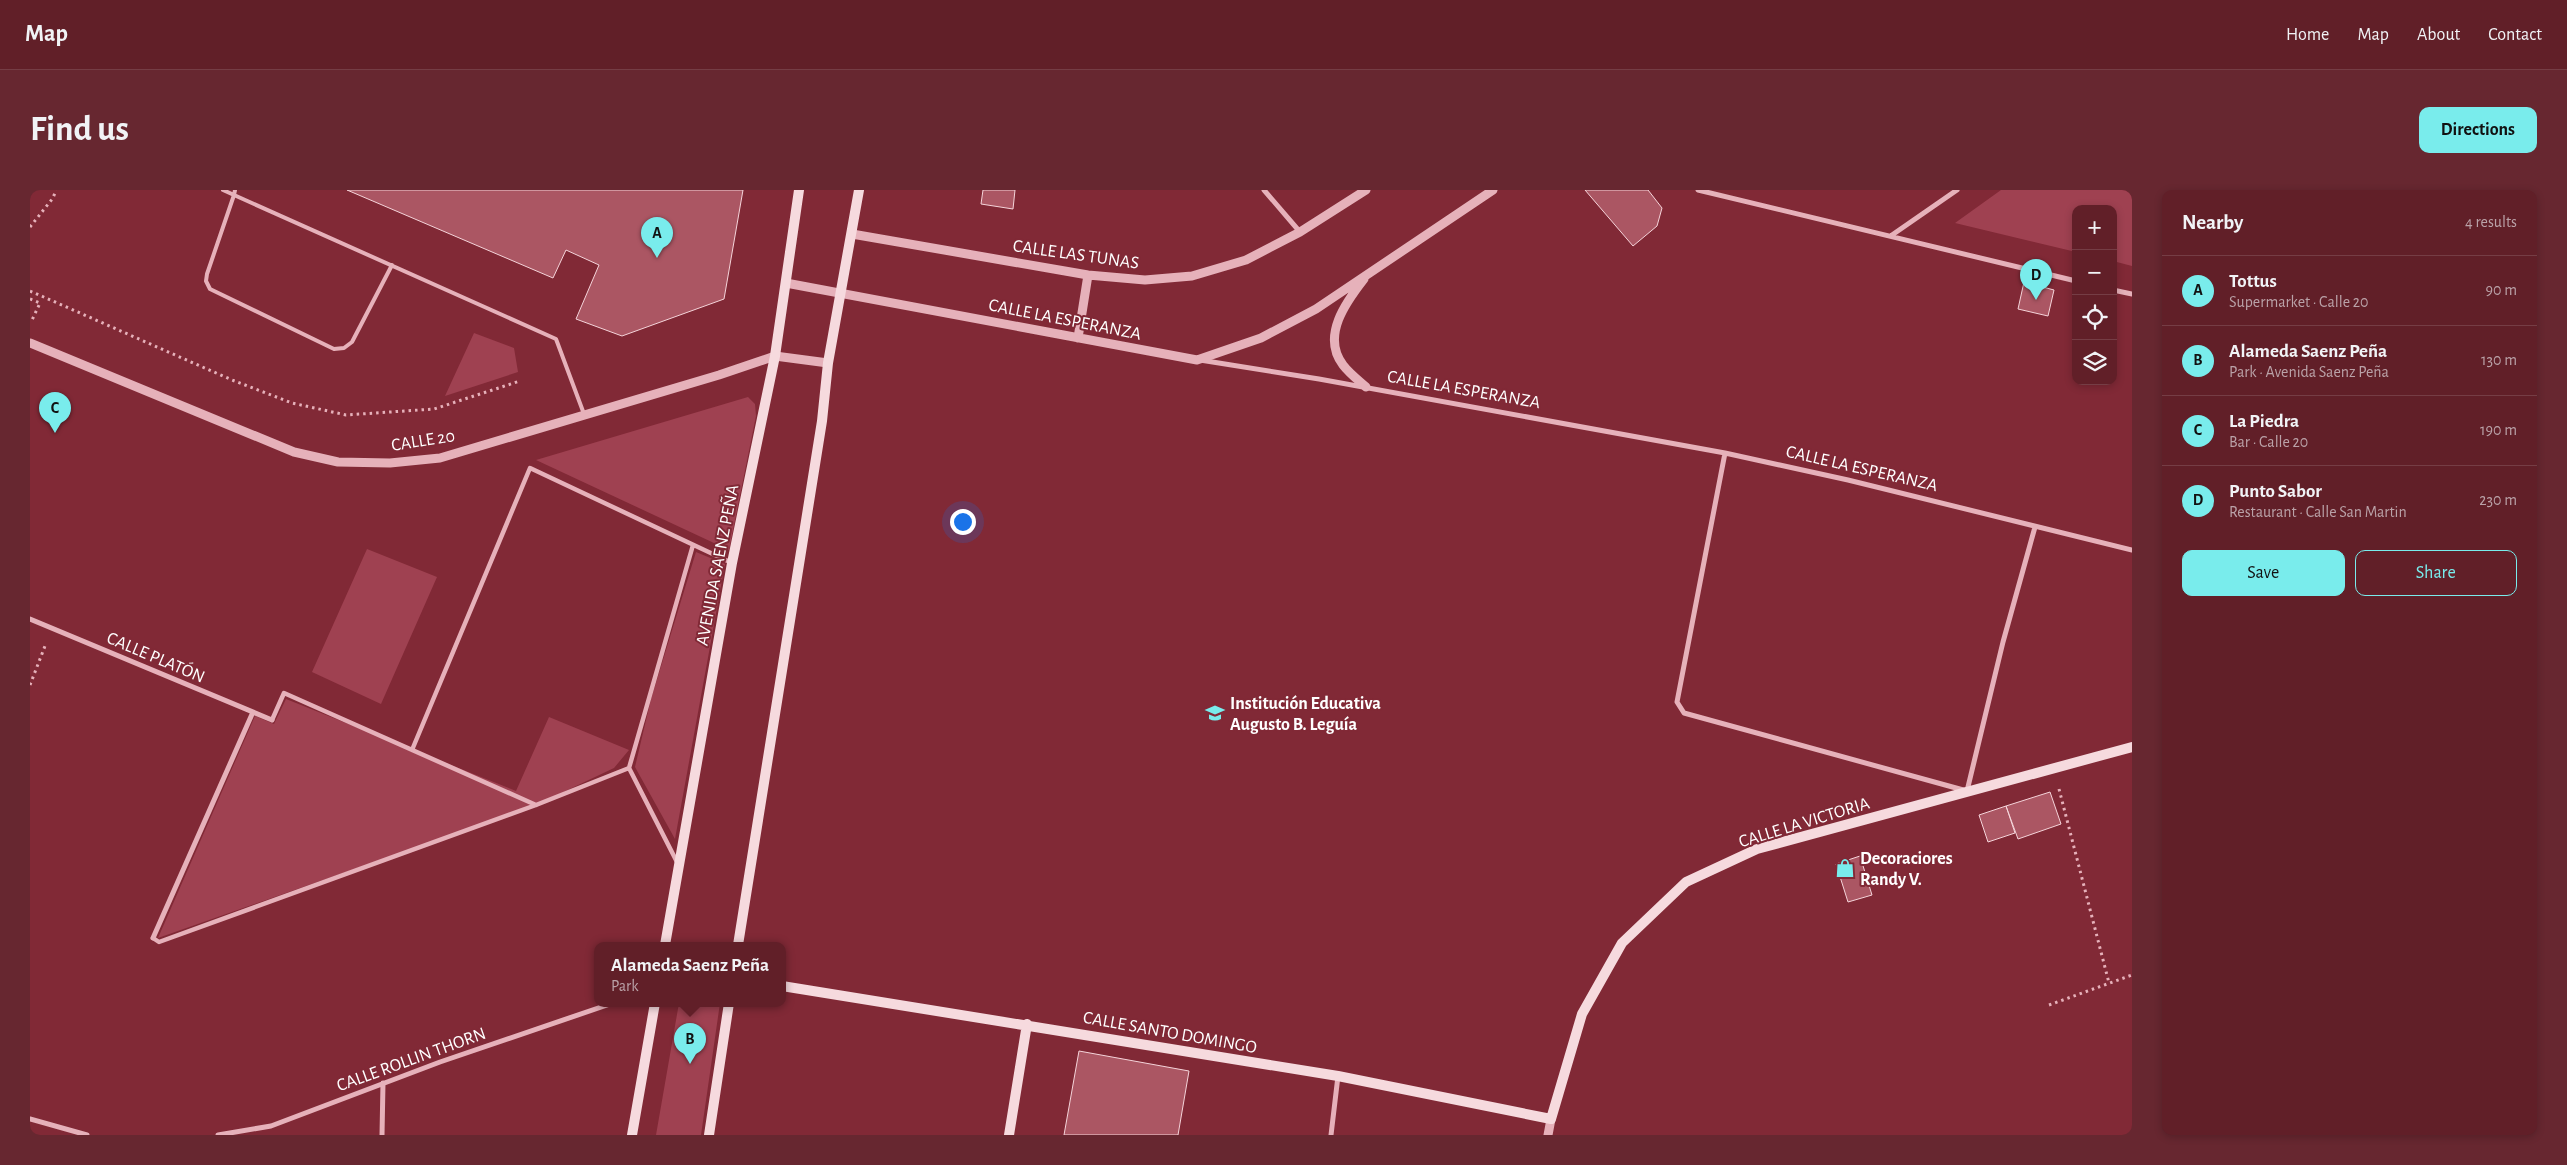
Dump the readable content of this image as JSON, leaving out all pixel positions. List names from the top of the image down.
{
  "streets": {
    "main road": ["AVENIDA SAENZ PEÑA", "CALLE LA VICTORIA", "CALLE SANTO DOMINGO"],
    "street": [
      "CALLE LAS TUNAS",
      "CALLE LA ESPERANZA",
      "CALLE 20",
      "CALLE PLATÓN",
      "CALLE ROLLIN THORN"
    ]
  },
  "crossings": [
    ["CALLE LA ESPERANZA", "AVENIDA SAENZ PEÑA"],
    ["CALLE 20", "AVENIDA SAENZ PEÑA"],
    ["CALLE LA VICTORIA", "CALLE SANTO DOMINGO"]
  ],
  "places": {
    "school or university": ["Institución Educativa Augusto B. Leguía"],
    "shop": ["Decoraciores Randy V."]
  },
  "page": {
    "header": "Map",
    "nav": [
      "Home",
      "Map",
      "About",
      "Contact"
    ],
    "buttons": [
      "Directions",
      ["Save", "Share"]
    ],
    "title": "Find us",
    "heading": ["Nearby", "4 results"],
    "map_buttons": ["+", "−"],
    "pins": [
      "A",
      "D",
      "C",
      "B"
    ],
    "list": [
      {
        "mark": "A",
        "name": "Tottus",
        "note": "Supermarket · Calle 20",
        "value": "90 m"
      },
      {
        "mark": "B",
        "name": "Alameda Saenz Peña",
        "note": "Park · Avenida Saenz Peña",
        "value": "130 m"
      },
      {
        "mark": "C",
        "name": "La Piedra",
        "note": "Bar · Calle 20",
        "value": "190 m"
      },
      {
        "mark": "D",
        "name": "Punto Sabor",
        "note": "Restaurant · Calle San Martin",
        "value": "230 m"
      }
    ],
    "popup": ["Alameda Saenz Peña", "Park"]
  }
}
